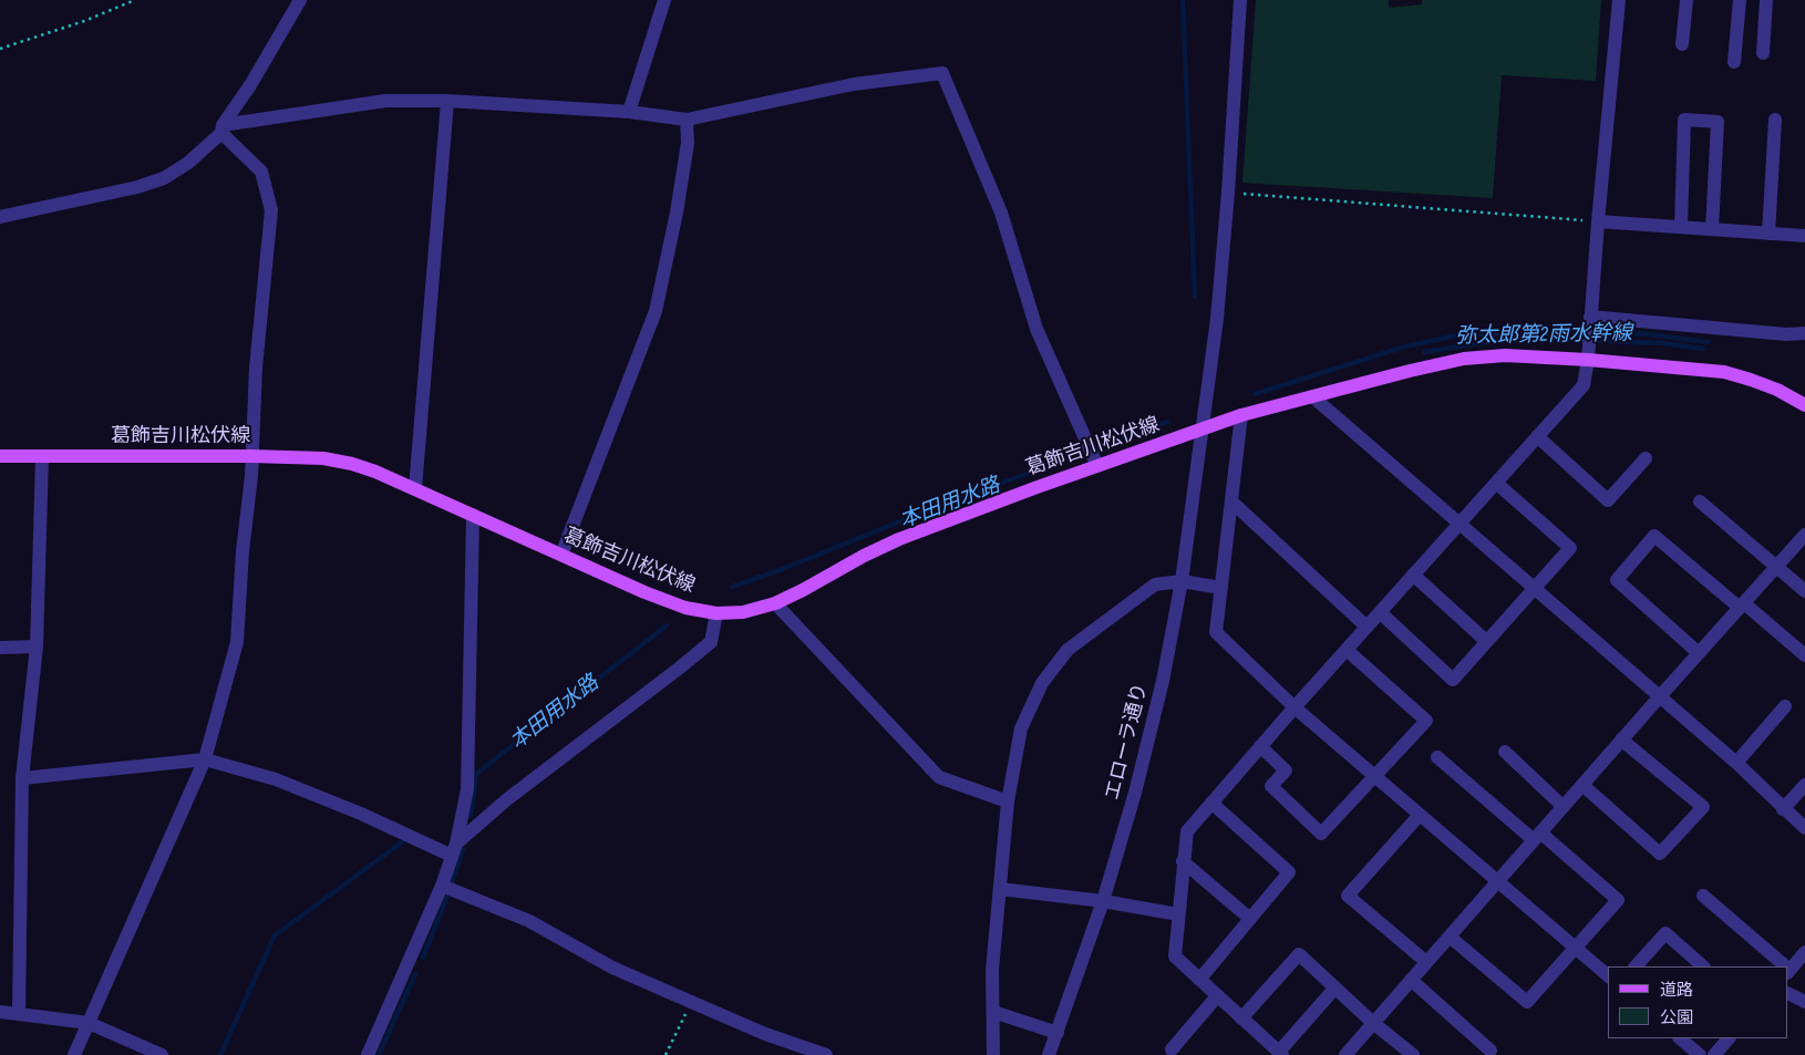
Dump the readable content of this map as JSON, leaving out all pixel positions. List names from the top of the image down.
{
  "streets": {
    "main road": ["葛飾吉川松伏線"],
    "street": ["エローラ通り"]
  },
  "crossings": [
    ["葛飾吉川松伏線", "エローラ通り"]
  ],
  "water": ["弥太郎第2雨水幹線", "本田用水路"],
  "legend": ["道路", "公園"]
}
